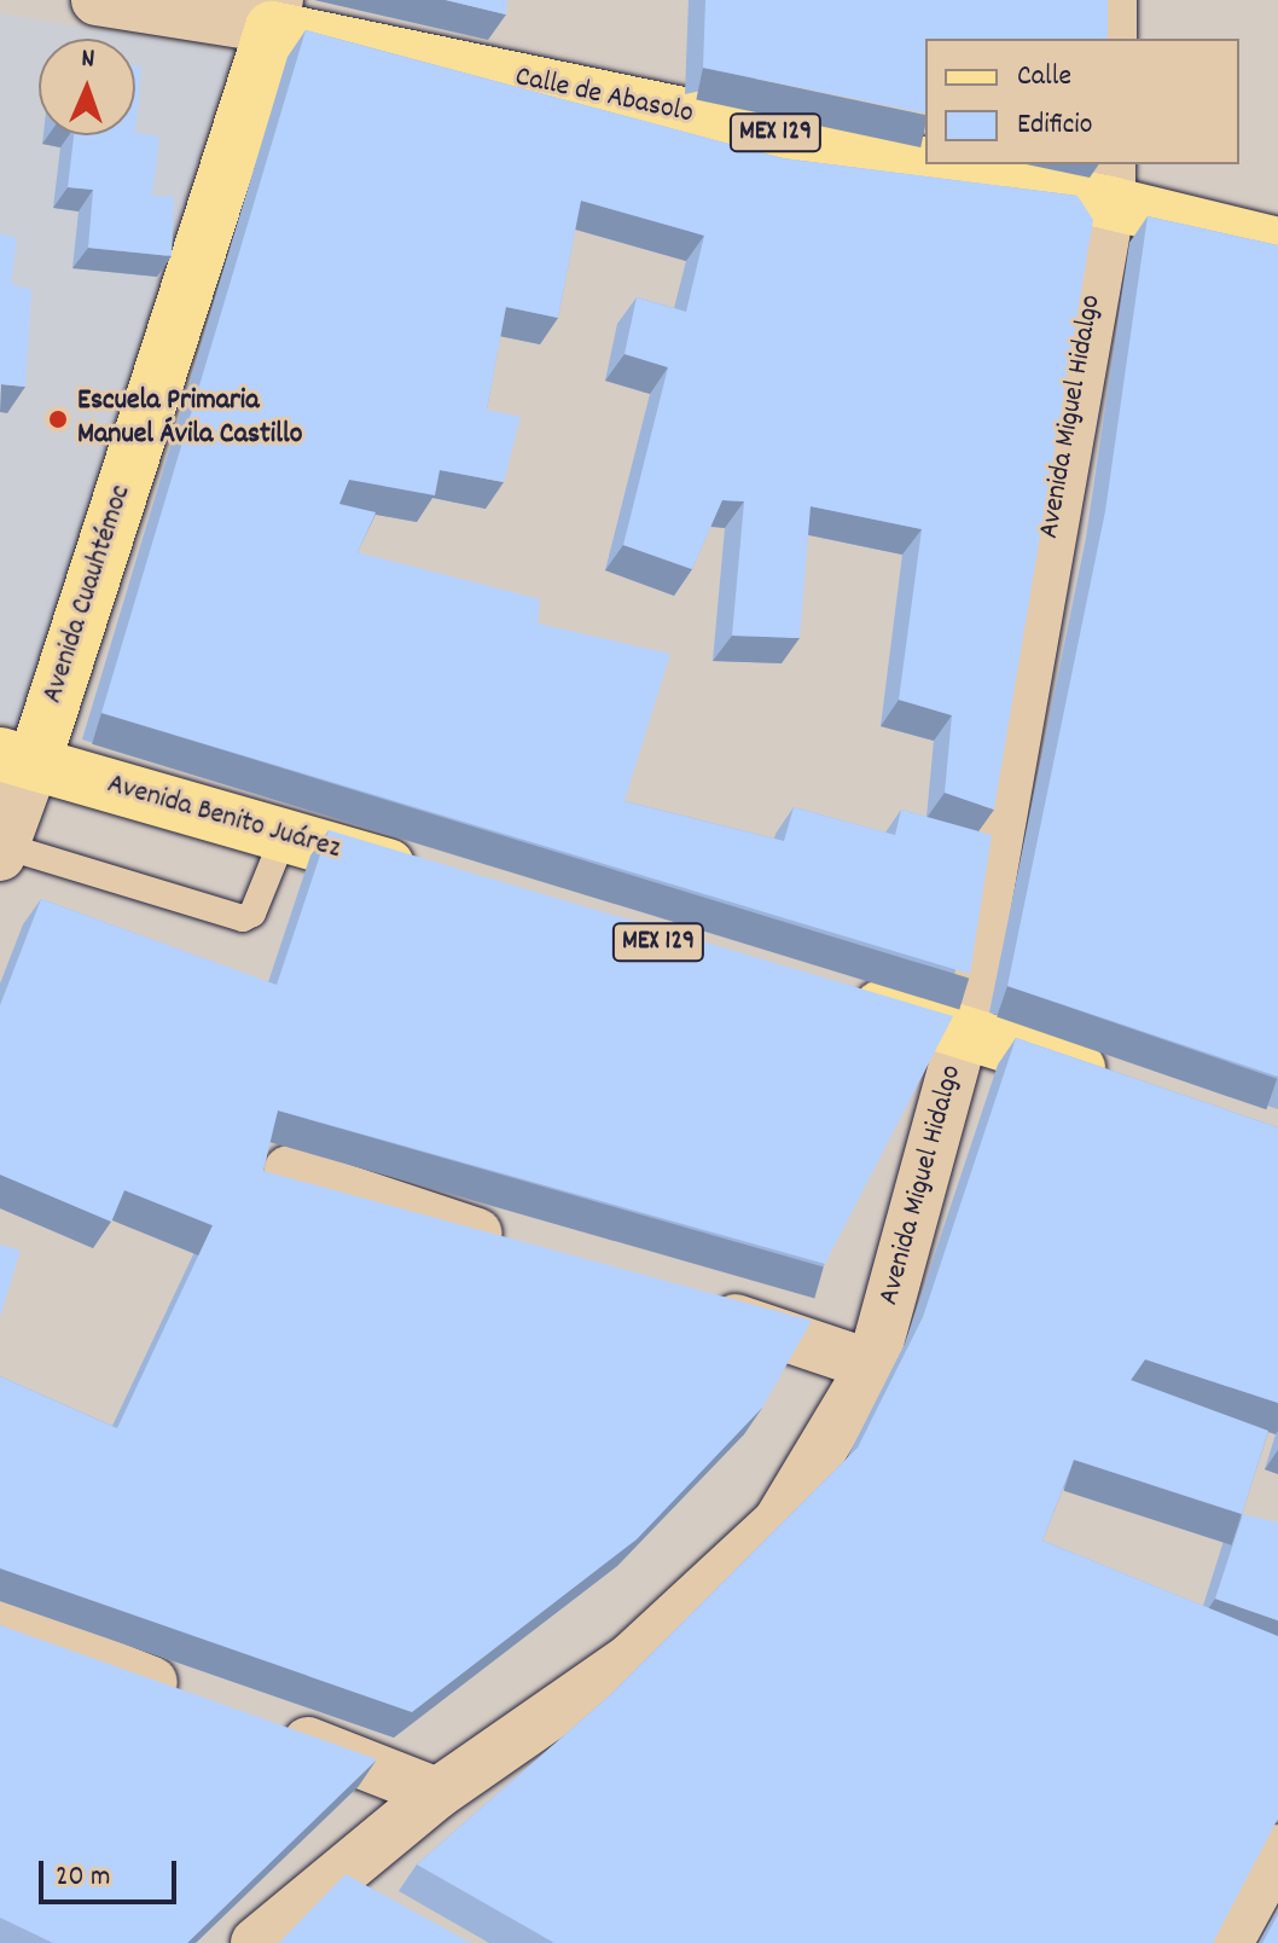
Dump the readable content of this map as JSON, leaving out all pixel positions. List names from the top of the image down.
{
  "streets": {
    "main road": [
      "Calle de Abasolo",
      "MEX 129",
      "Avenida Cuauhtémoc",
      "Avenida Benito Juárez"
    ],
    "street": ["Avenida Miguel Hidalgo"]
  },
  "crossings": [
    ["Calle de Abasolo", "Avenida Miguel Hidalgo"],
    ["Calle de Abasolo", "Avenida Cuauhtémoc"],
    ["Avenida Cuauhtémoc", "Avenida Benito Juárez"]
  ],
  "places": ["Escuela Primaria Manuel Ávila Castillo"],
  "legend": ["Calle", "Edificio"],
  "scale_bar": "20 m",
  "north": "top"
}
